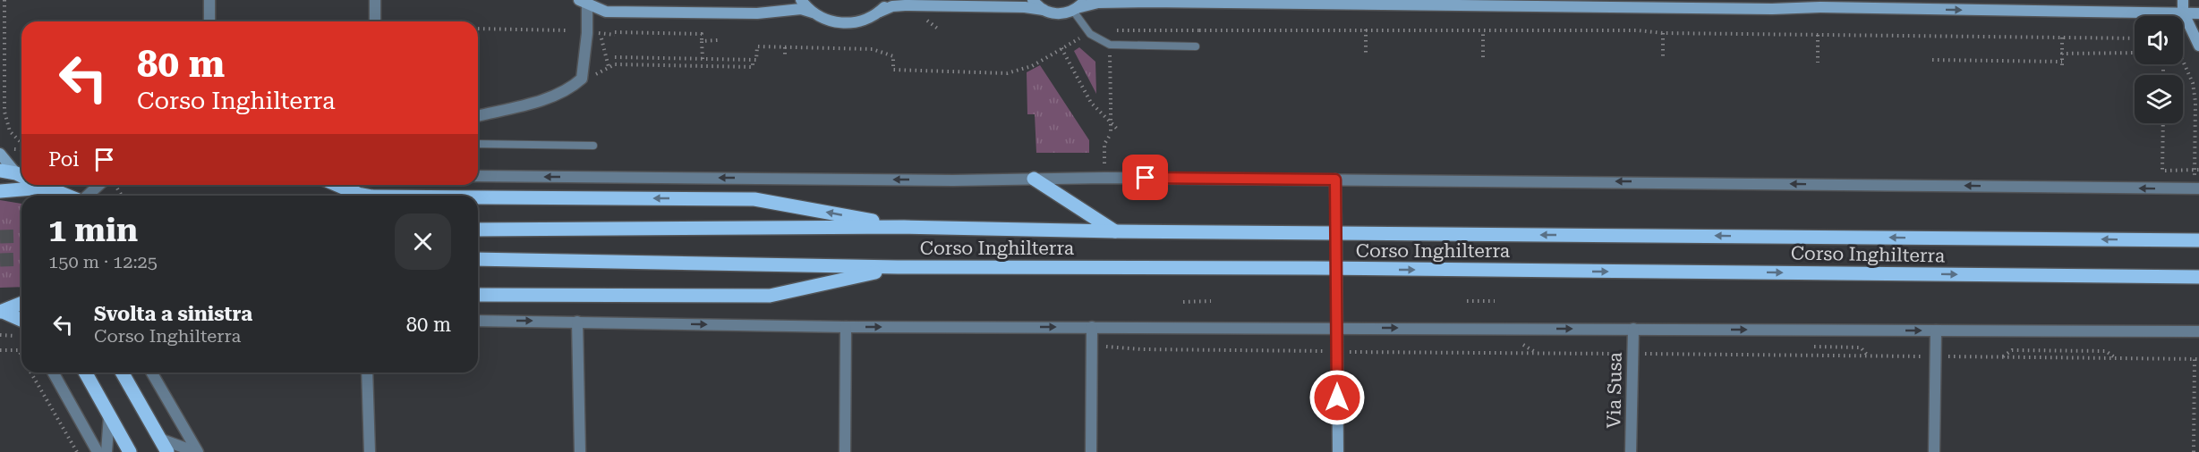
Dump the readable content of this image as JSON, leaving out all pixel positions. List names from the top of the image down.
{
  "streets": {
    "main road": ["Corso Inghilterra"],
    "street": ["Via Susa"]
  },
  "page": {
    "turn": ["80 m", "Corso Inghilterra"],
    "then": "Poi",
    "heading": ["1 min", "150 m · 12:25"],
    "list": [
      {
        "name": "Svolta a sinistra",
        "note": "Corso Inghilterra",
        "value": "80 m"
      }
    ]
  }
}
